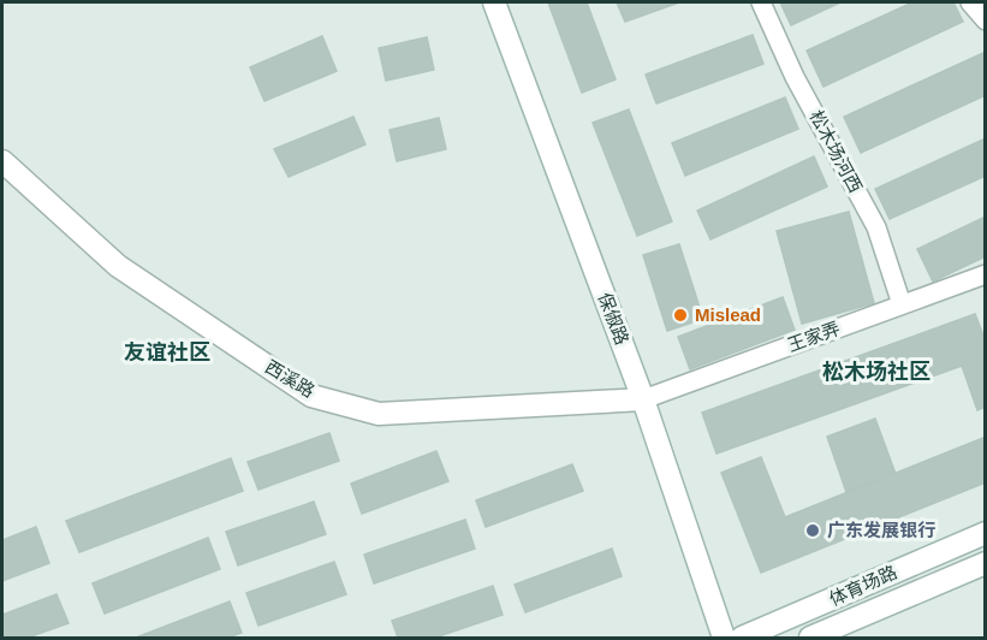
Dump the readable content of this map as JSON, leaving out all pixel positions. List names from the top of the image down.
{
  "streets": {
    "main road": ["保俶路", "西溪路", "体育场路"],
    "street": ["松木场河西", "王家弄"]
  },
  "crossings": [
    ["松木场河西", "王家弄"],
    ["保俶路", "王家弄"],
    ["保俶路", "西溪路"],
    ["王家弄", "西溪路"]
  ],
  "districts": ["友谊社区", "松木场社区"],
  "places": ["Mislead", "广东发展银行"]
}
